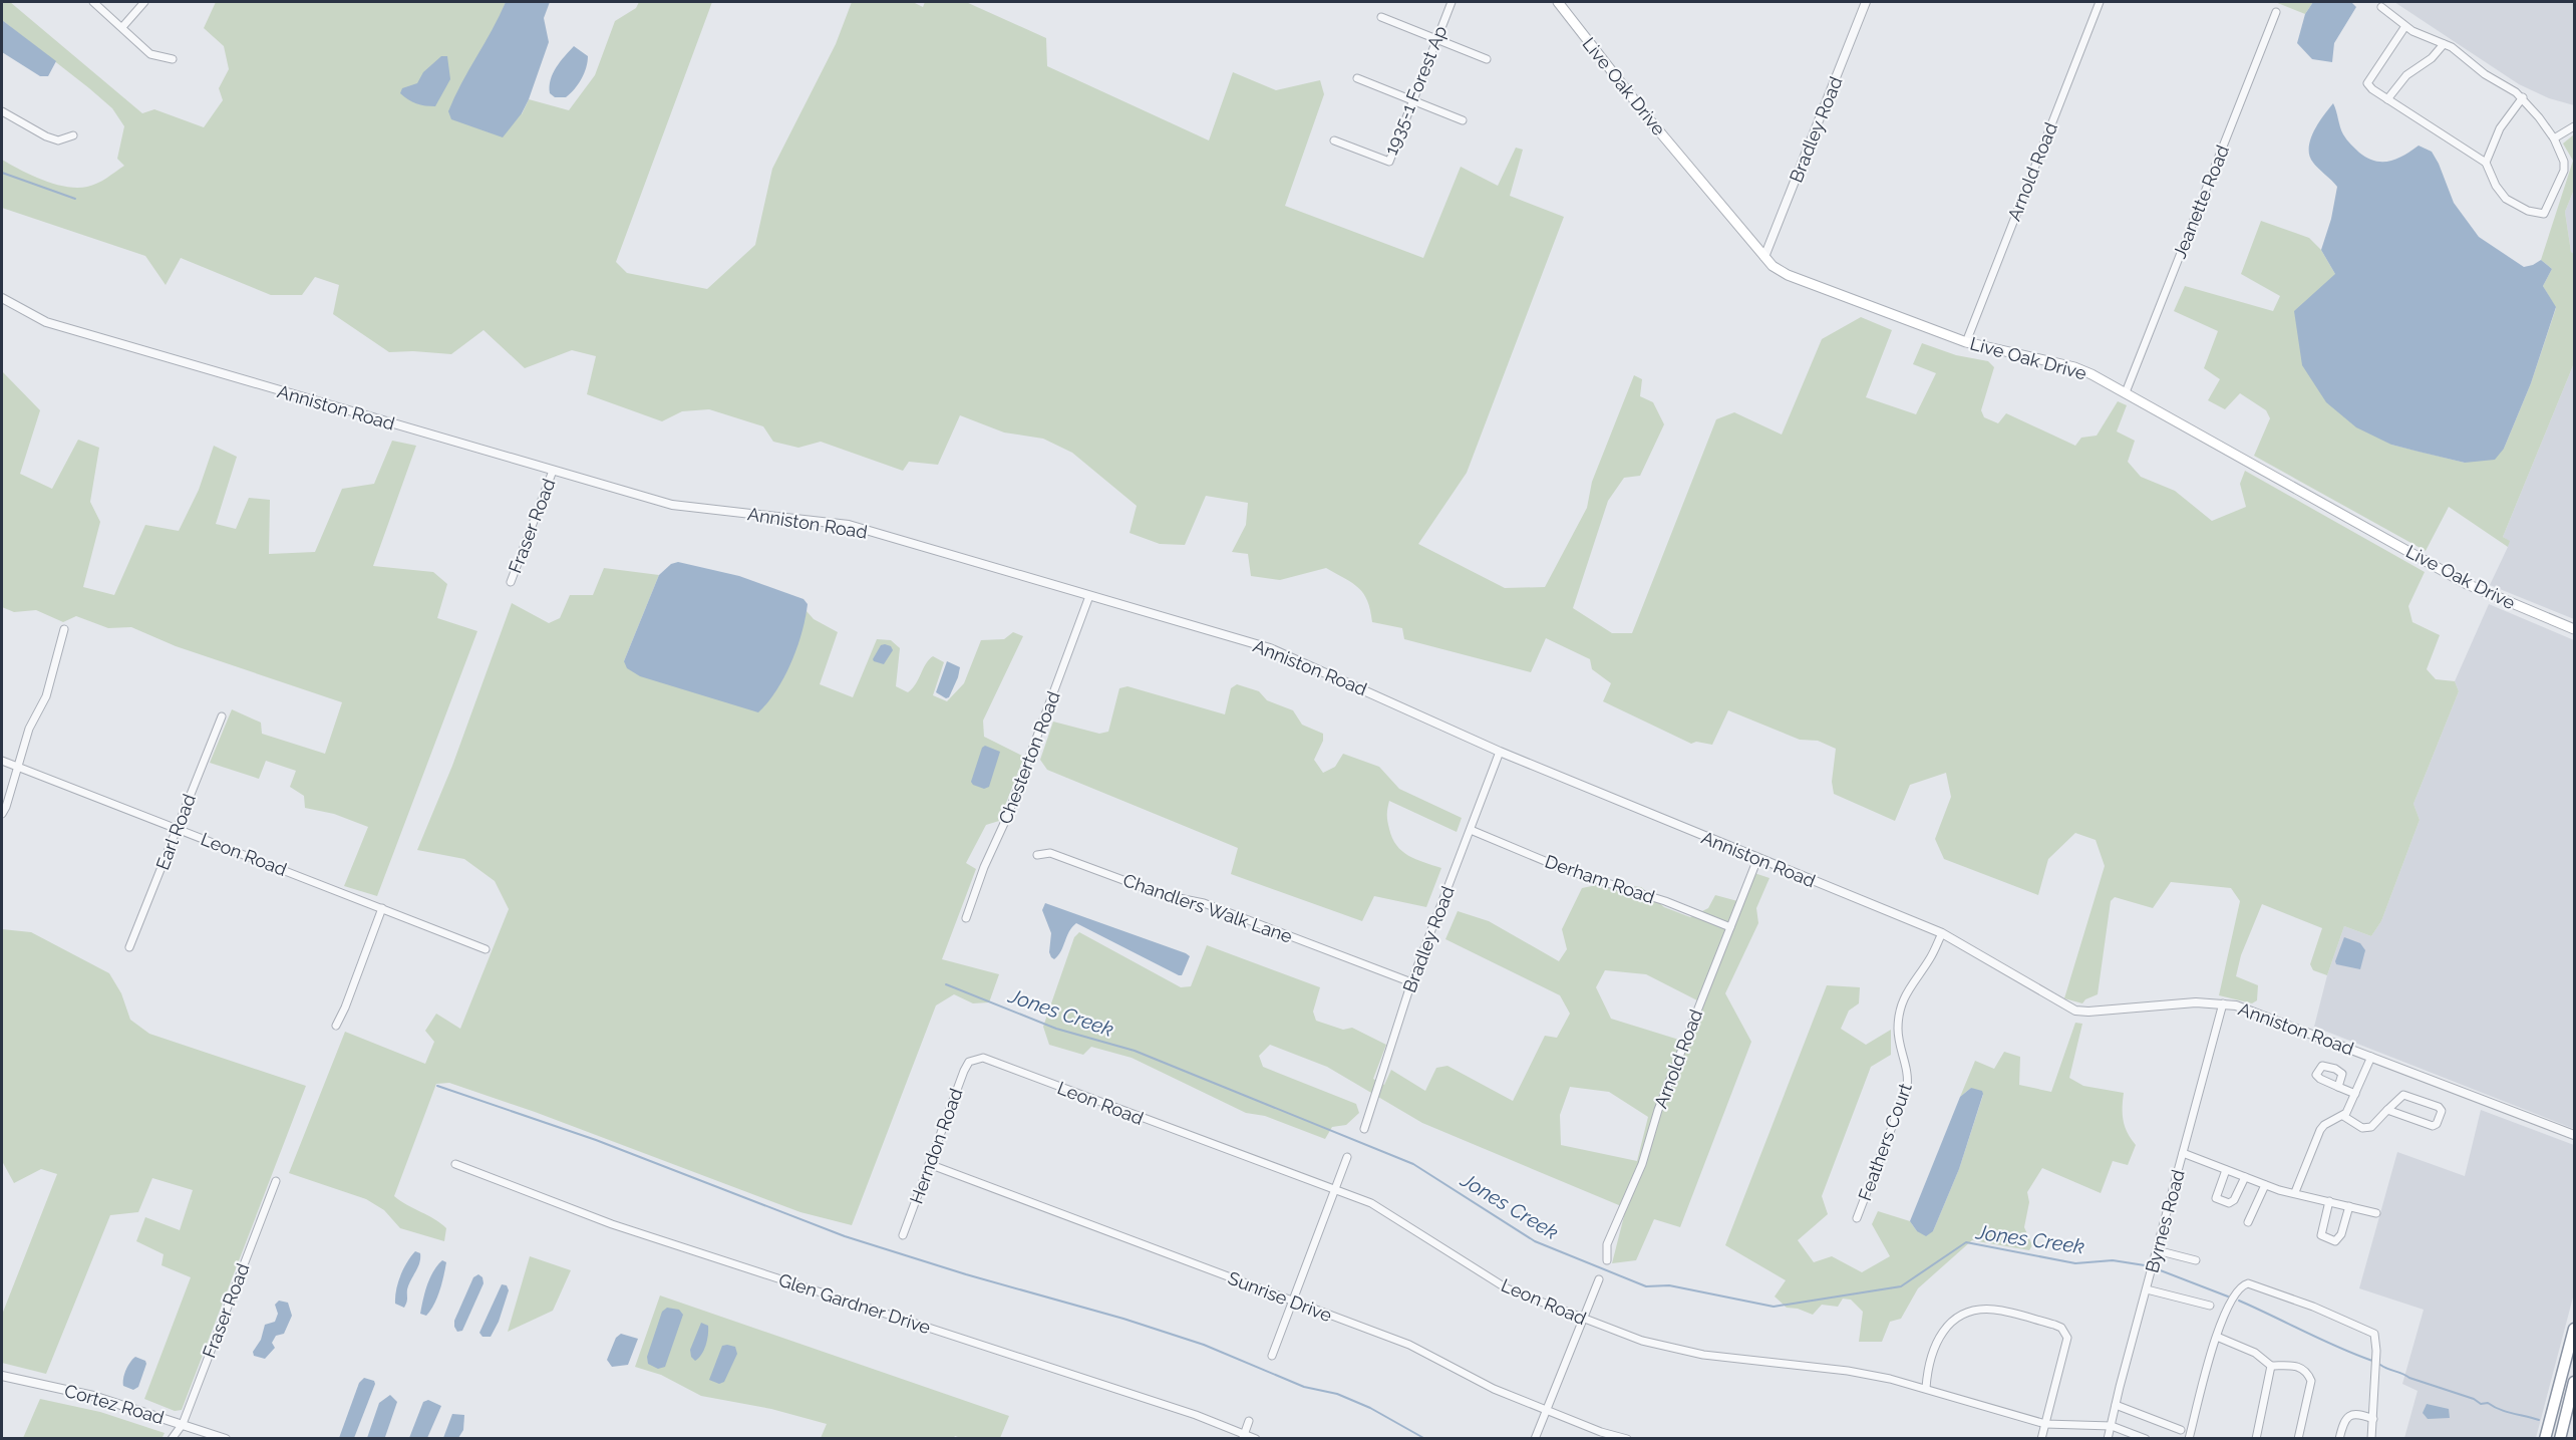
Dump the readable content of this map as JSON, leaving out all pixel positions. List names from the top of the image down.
{
  "streets": {
    "main road": ["Live Oak Drive"],
    "street": [
      "1935-1 Forest Ap",
      "Bradley Road",
      "Arnold Road",
      "Jeanette Road",
      "Anniston Road",
      "Fraser Road",
      "Chesterton Road",
      "Earl Road",
      "Leon Road",
      "Derham Road",
      "Chandlers Walk Lane",
      "Feathers Court",
      "Herndon Road",
      "Byrnes Road",
      "Sunrise Drive",
      "Glen Gardner Drive",
      "Cortez Road"
    ]
  },
  "crossings": [
    ["Live Oak Drive", "Bradley Road"],
    ["Live Oak Drive", "Arnold Road"],
    ["Live Oak Drive", "Jeanette Road"],
    ["Bradley Road", "Anniston Road"],
    ["Bradley Road", "Derham Road"],
    ["Bradley Road", "Chandlers Walk Lane"],
    ["Arnold Road", "Anniston Road"],
    ["Arnold Road", "Derham Road"],
    ["Anniston Road", "Fraser Road"],
    ["Anniston Road", "Chesterton Road"],
    ["Anniston Road", "Feathers Court"],
    ["Anniston Road", "Byrnes Road"],
    ["Fraser Road", "Cortez Road"],
    ["Earl Road", "Leon Road"],
    ["Leon Road", "Herndon Road"],
    ["Leon Road", "Byrnes Road"],
    ["Herndon Road", "Sunrise Drive"]
  ],
  "water": ["Jones Creek"]
}
